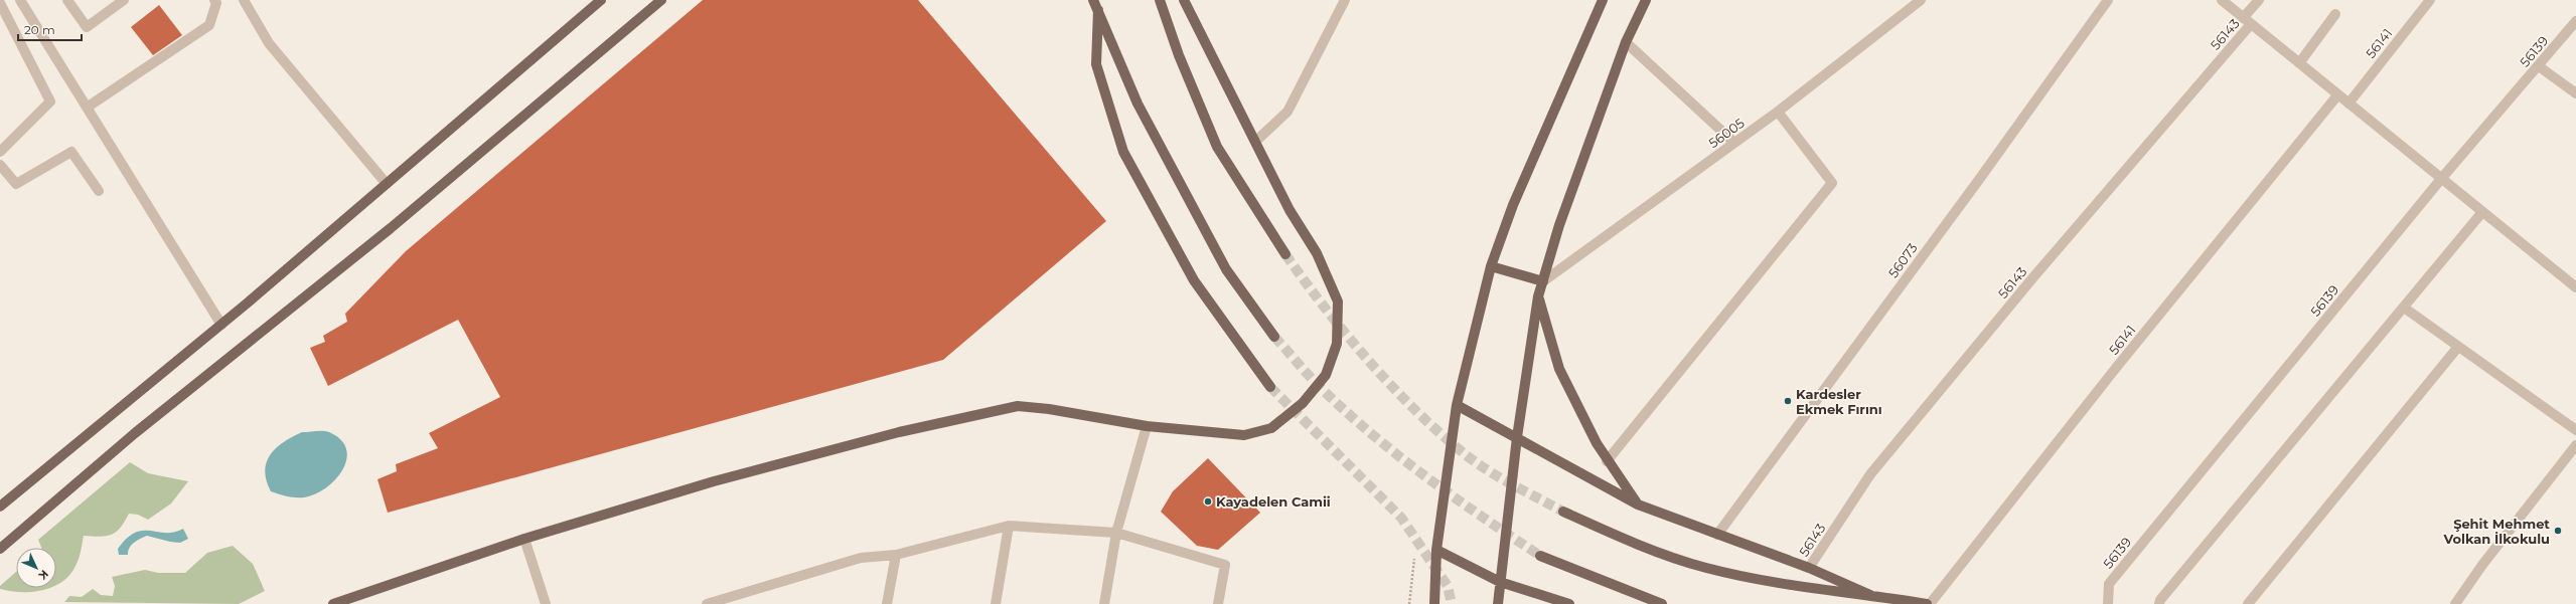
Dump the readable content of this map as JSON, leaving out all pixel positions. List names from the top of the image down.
{
  "streets": {
    "street": [
      "56143",
      "56141",
      "56139",
      "56005",
      "56073"
    ]
  },
  "places": ["Kardesler Ekmek Fırını", "Kayadelen Camii", "Şehit Mehmet Volkan İlkokulu"],
  "scale_bar": "20 m",
  "north": "bottom right"
}
